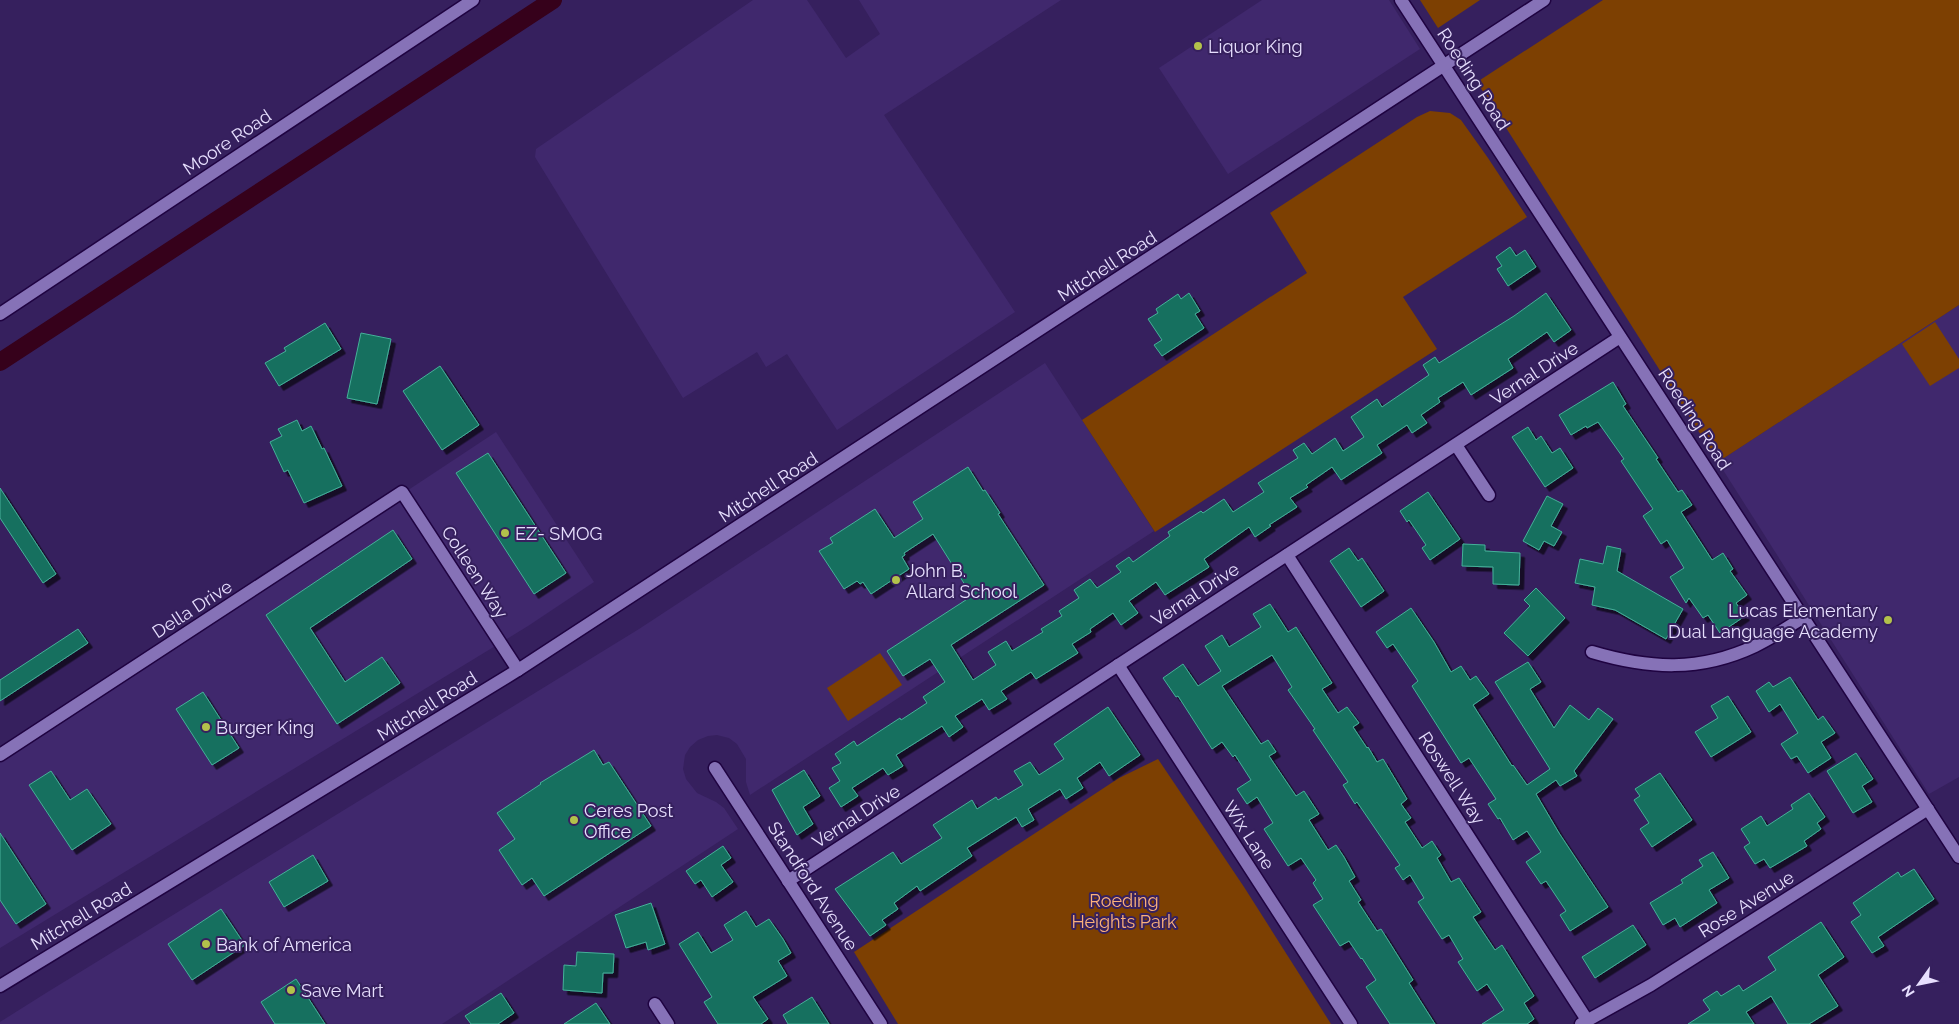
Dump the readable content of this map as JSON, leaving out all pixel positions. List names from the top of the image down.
{
  "streets": {
    "street": [
      "Roeding Road",
      "Moore Road",
      "Mitchell Road",
      "Vernal Drive",
      "Colleen Way",
      "Della Drive",
      "Roswell Way",
      "Wix Lane",
      "Standford Avenue",
      "Rose Avenue"
    ]
  },
  "crossings": [
    ["Roeding Road", "Mitchell Road"],
    ["Roeding Road", "Vernal Drive"],
    ["Roeding Road", "Rose Avenue"],
    ["Mitchell Road", "Colleen Way"],
    ["Vernal Drive", "Roswell Way"],
    ["Vernal Drive", "Wix Lane"],
    ["Vernal Drive", "Standford Avenue"],
    ["Colleen Way", "Della Drive"],
    ["Roswell Way", "Rose Avenue"]
  ],
  "parks": ["Roeding Heights Park"],
  "places": [
    "Liquor King",
    "EZ- SMOG",
    "John B. Allard School",
    "Lucas Elementary Dual Language Academy",
    "Burger King",
    "Ceres Post Office",
    "Bank of America",
    "Save Mart"
  ],
  "north": "bottom left"
}
